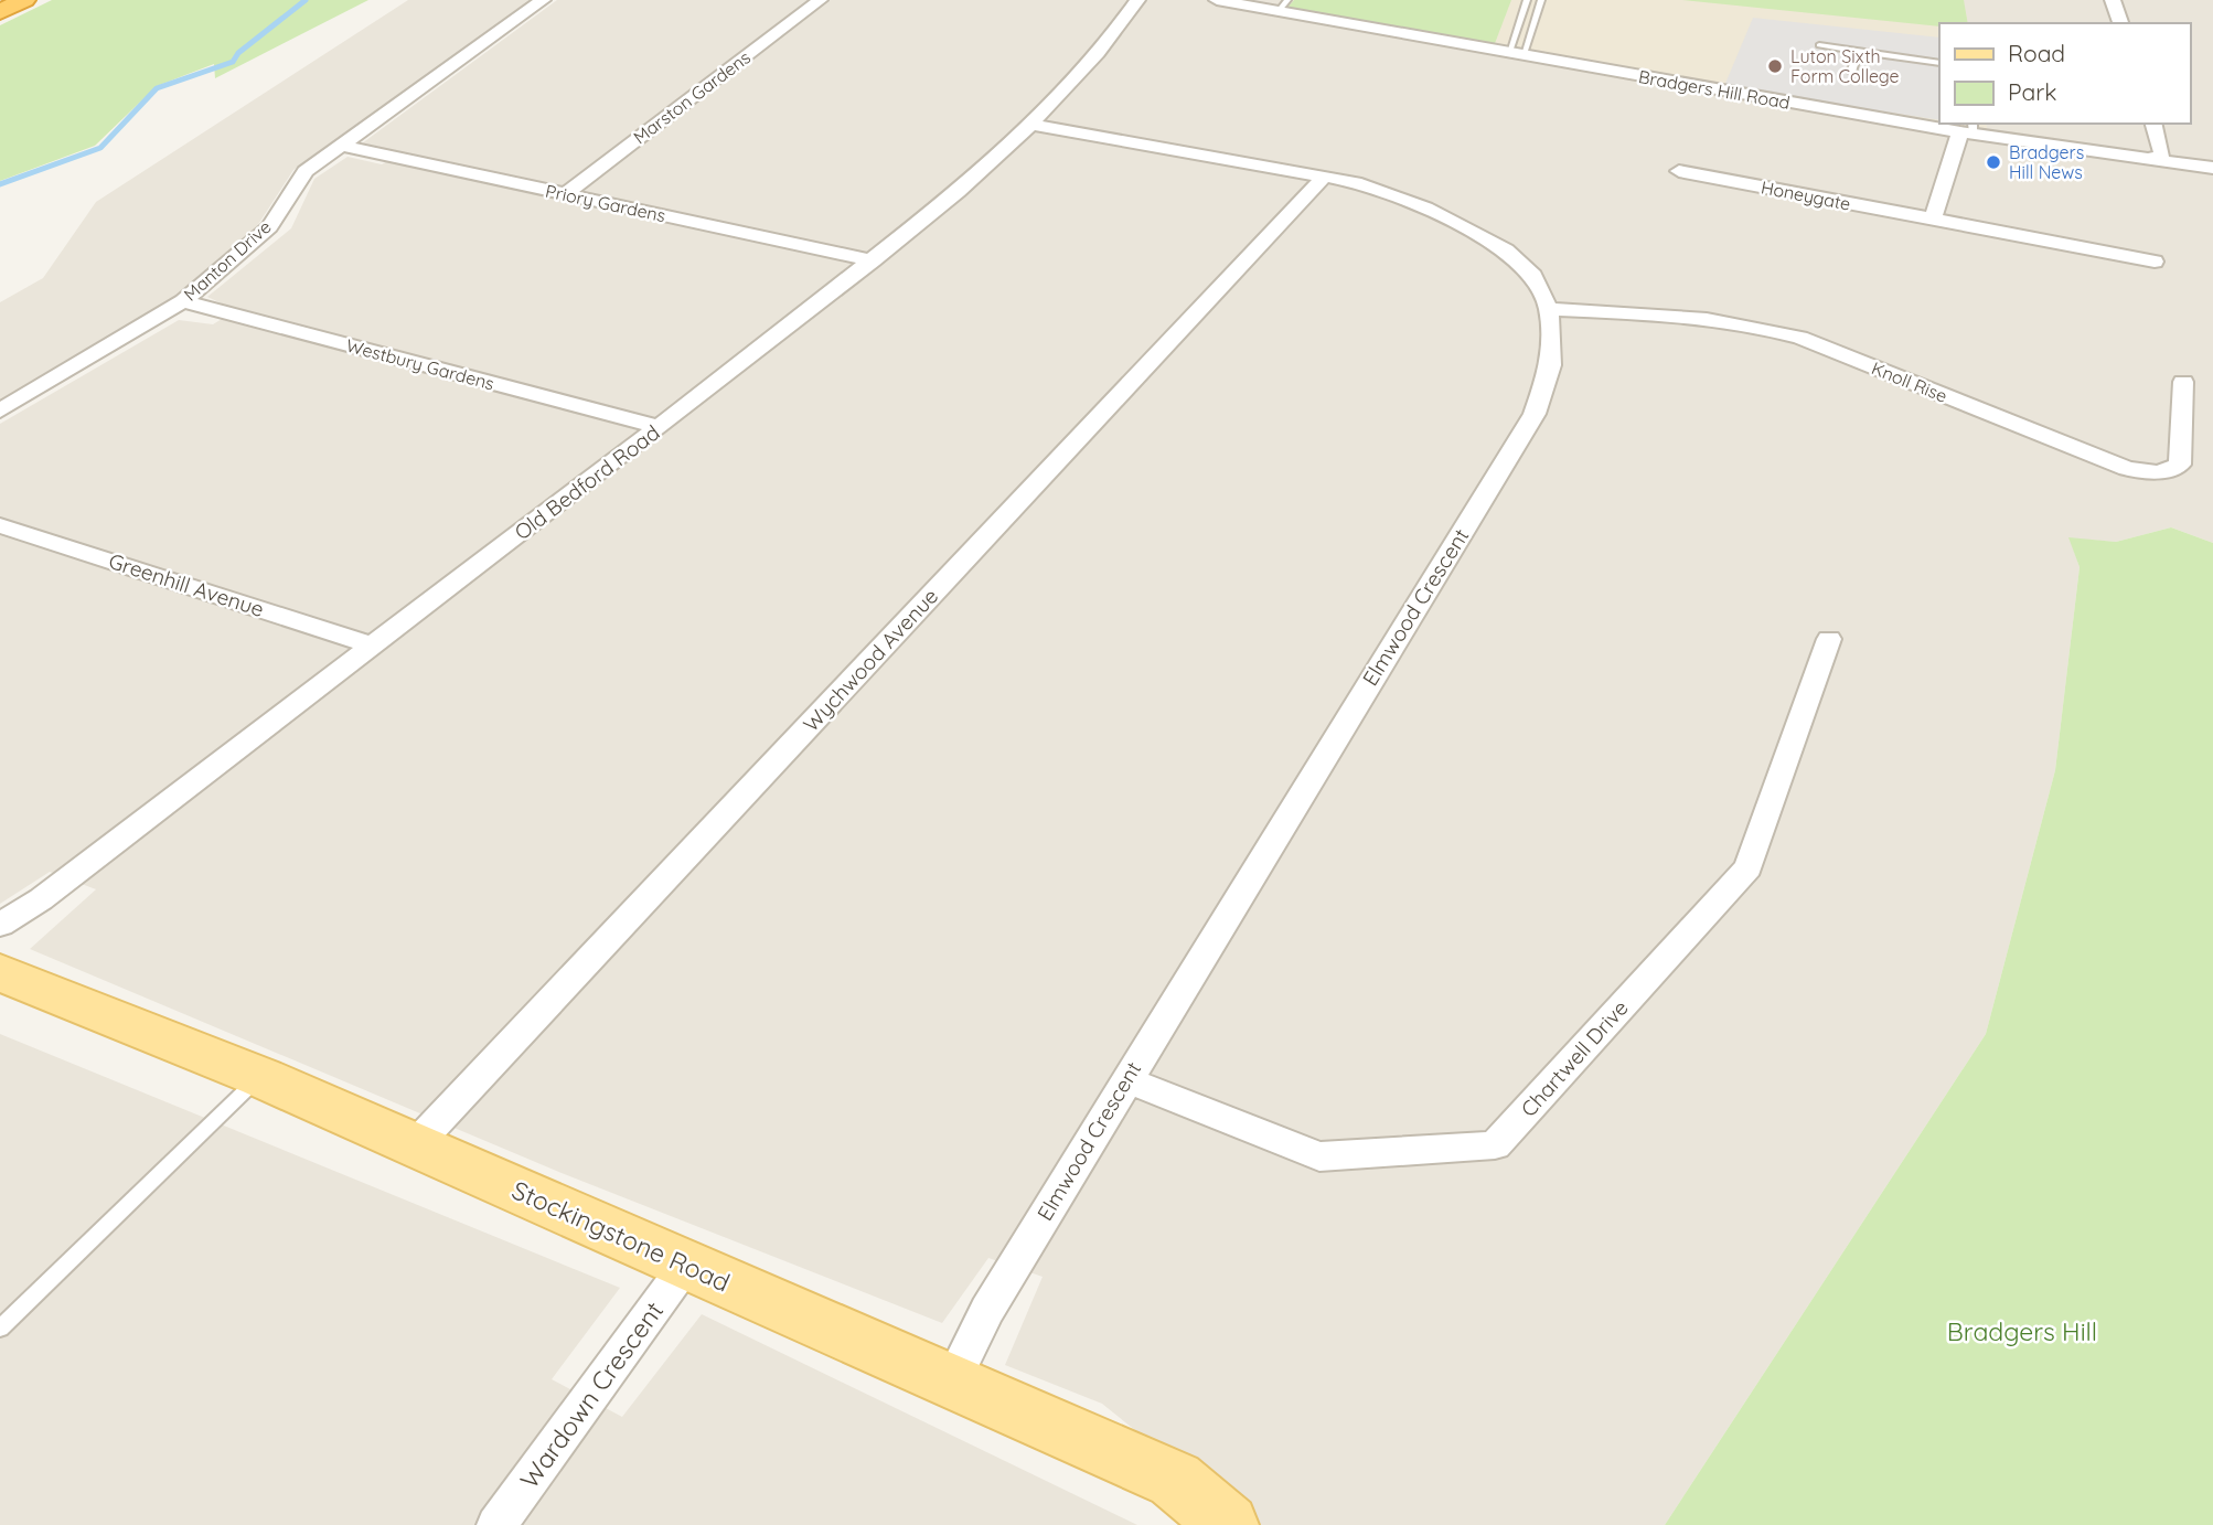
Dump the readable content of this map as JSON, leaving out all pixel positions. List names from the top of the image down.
{
  "streets": {
    "main road": ["Stockingstone Road"],
    "street": [
      "Bradgers Hill Road",
      "Marston Gardens",
      "Honeygate",
      "Priory Gardens",
      "Manton Drive",
      "Westbury Gardens",
      "Knoll Rise",
      "Old Bedford Road",
      "Greenhill Avenue",
      "Elmwood Crescent",
      "Wychwood Avenue",
      "Chartwell Drive",
      "Wardown Crescent"
    ]
  },
  "crossings": [
    ["Marston Gardens", "Priory Gardens"],
    ["Priory Gardens", "Manton Drive"],
    ["Priory Gardens", "Old Bedford Road"],
    ["Manton Drive", "Westbury Gardens"],
    ["Westbury Gardens", "Old Bedford Road"],
    ["Knoll Rise", "Elmwood Crescent"],
    ["Old Bedford Road", "Greenhill Avenue"],
    ["Old Bedford Road", "Elmwood Crescent"],
    ["Elmwood Crescent", "Wychwood Avenue"],
    ["Elmwood Crescent", "Chartwell Drive"],
    ["Elmwood Crescent", "Stockingstone Road"],
    ["Wychwood Avenue", "Stockingstone Road"],
    ["Stockingstone Road", "Wardown Crescent"]
  ],
  "parks": ["Bradgers Hill"],
  "places": ["Luton Sixth Form College", "Bradgers Hill News"],
  "legend": ["Road", "Park"]
}
